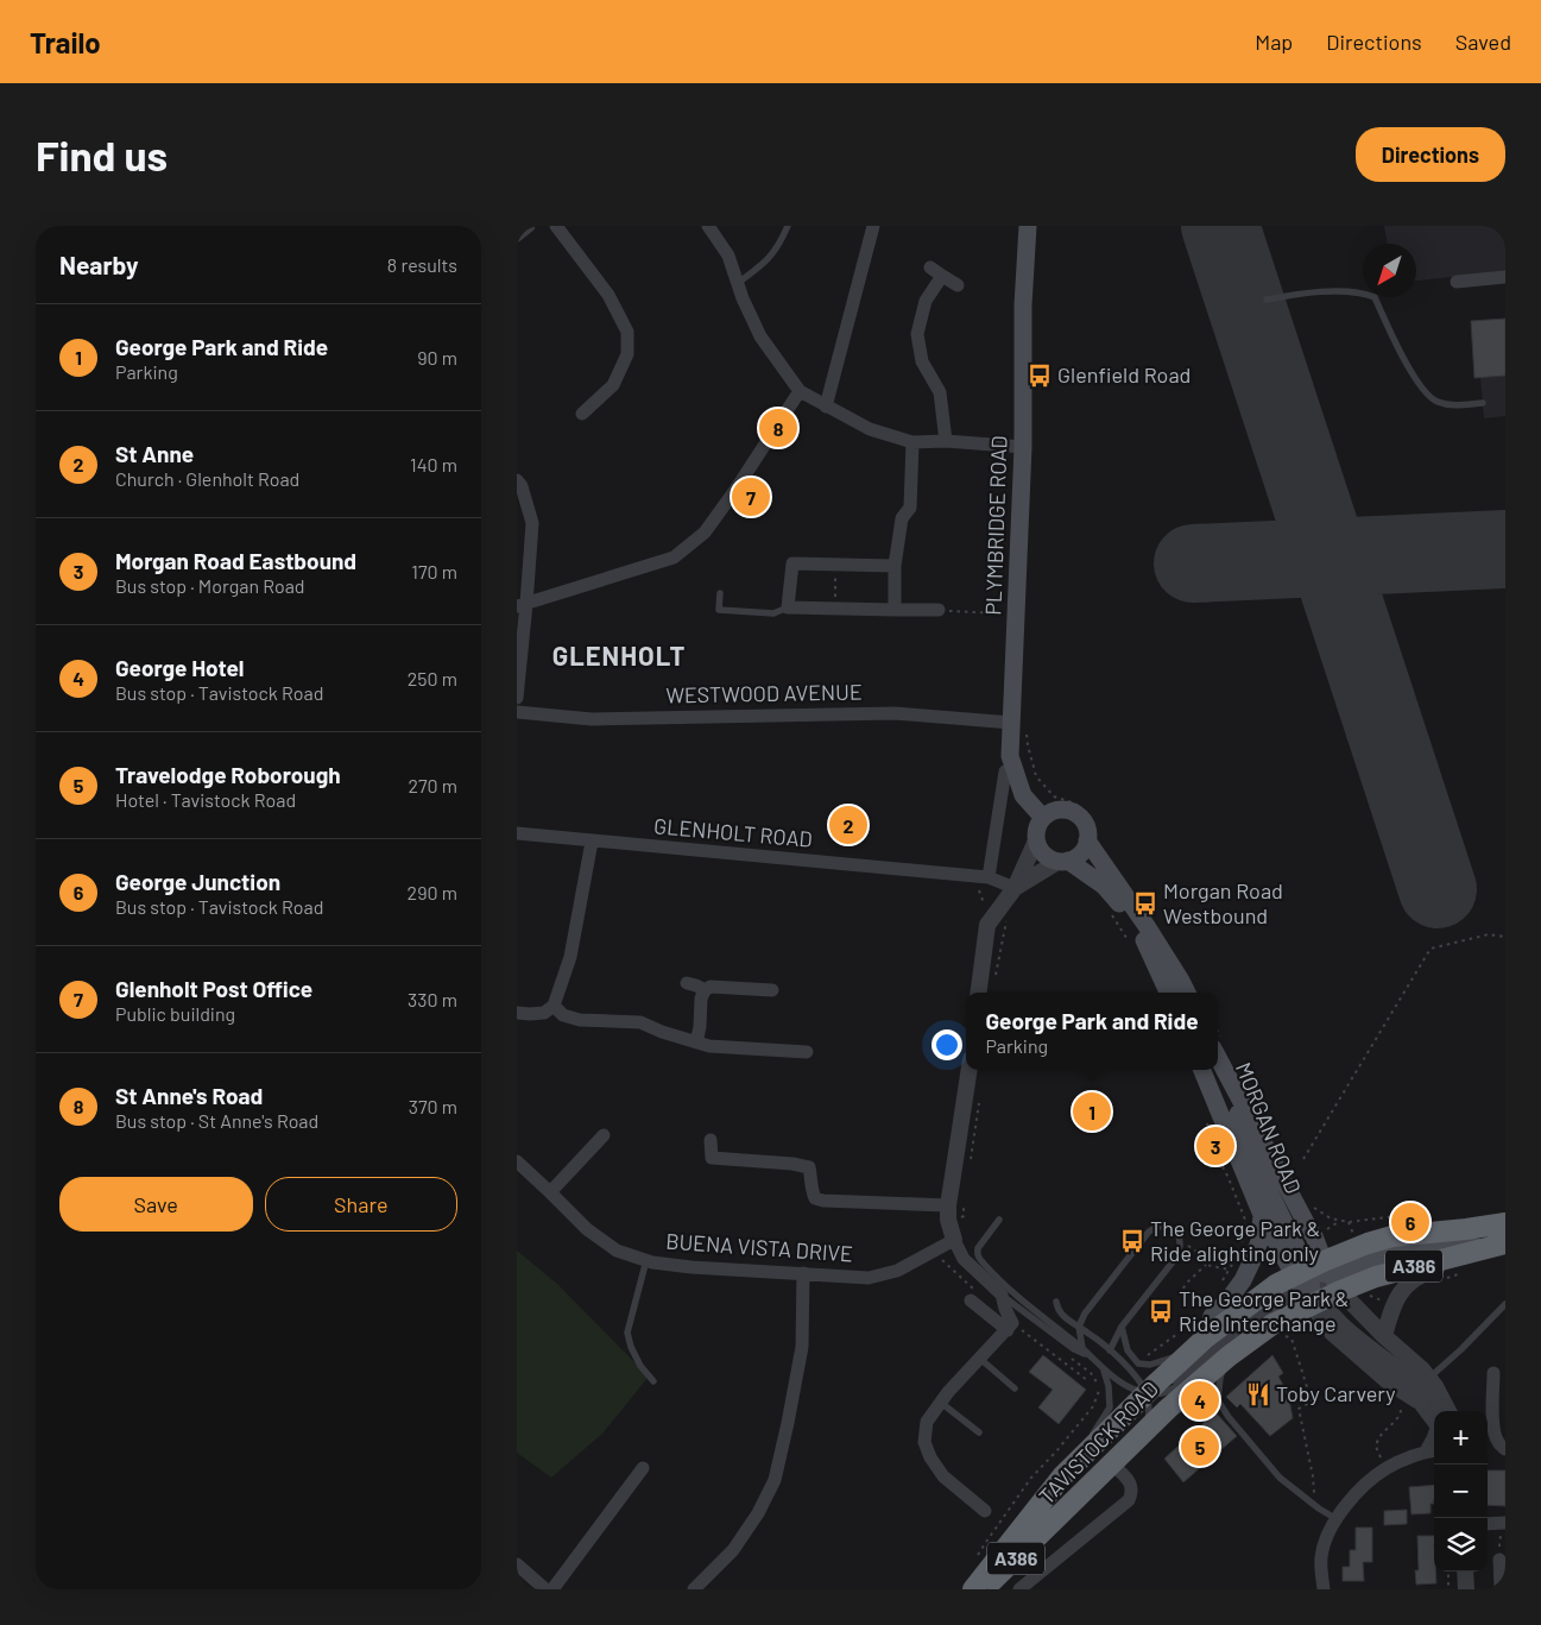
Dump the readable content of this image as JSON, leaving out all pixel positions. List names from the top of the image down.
{
  "streets": {
    "highway": ["A386", "TAVISTOCK ROAD"],
    "main road": ["PLYMBRIDGE ROAD", "MORGAN ROAD"],
    "street": ["WESTWOOD AVENUE", "GLENHOLT ROAD", "BUENA VISTA DRIVE"]
  },
  "crossings": [
    ["PLYMBRIDGE ROAD", "WESTWOOD AVENUE"],
    ["MORGAN ROAD", "TAVISTOCK ROAD"]
  ],
  "districts": ["GLENHOLT"],
  "places": {
    "bus stop": [
      "Glenfield Road",
      "Morgan Road Westbound",
      "The George Park & Ride alighting only",
      "The George Park & Ride Interchange"
    ],
    "restaurant": ["Toby Carvery"]
  },
  "north": "bottom left",
  "page": {
    "header": "Trailo",
    "nav": ["Map", "Directions", "Saved"],
    "buttons": [
      "Directions",
      ["Save", "Share"]
    ],
    "title": "Find us",
    "heading": ["Nearby", "8 results"],
    "list": [
      {
        "mark": "1",
        "name": "George Park and Ride",
        "note": "Parking",
        "value": "90 m"
      },
      {
        "mark": "2",
        "name": "St Anne",
        "note": "Church · Glenholt Road",
        "value": "140 m"
      },
      {
        "mark": "3",
        "name": "Morgan Road Eastbound",
        "note": "Bus stop · Morgan Road",
        "value": "170 m"
      },
      {
        "mark": "4",
        "name": "George Hotel",
        "note": "Bus stop · Tavistock Road",
        "value": "250 m"
      },
      {
        "mark": "5",
        "name": "Travelodge Roborough",
        "note": "Hotel · Tavistock Road",
        "value": "270 m"
      },
      {
        "mark": "6",
        "name": "George Junction",
        "note": "Bus stop · Tavistock Road",
        "value": "290 m"
      },
      {
        "mark": "7",
        "name": "Glenholt Post Office",
        "note": "Public building",
        "value": "330 m"
      },
      {
        "mark": "8",
        "name": "St Anne's Road",
        "note": "Bus stop · St Anne's Road",
        "value": "370 m"
      }
    ],
    "pins": [
      "8",
      "7",
      "2",
      "1",
      "3",
      "6",
      "4",
      "5"
    ],
    "popup": ["George Park and Ride", "Parking"],
    "map_buttons": ["+", "−"]
  }
}
